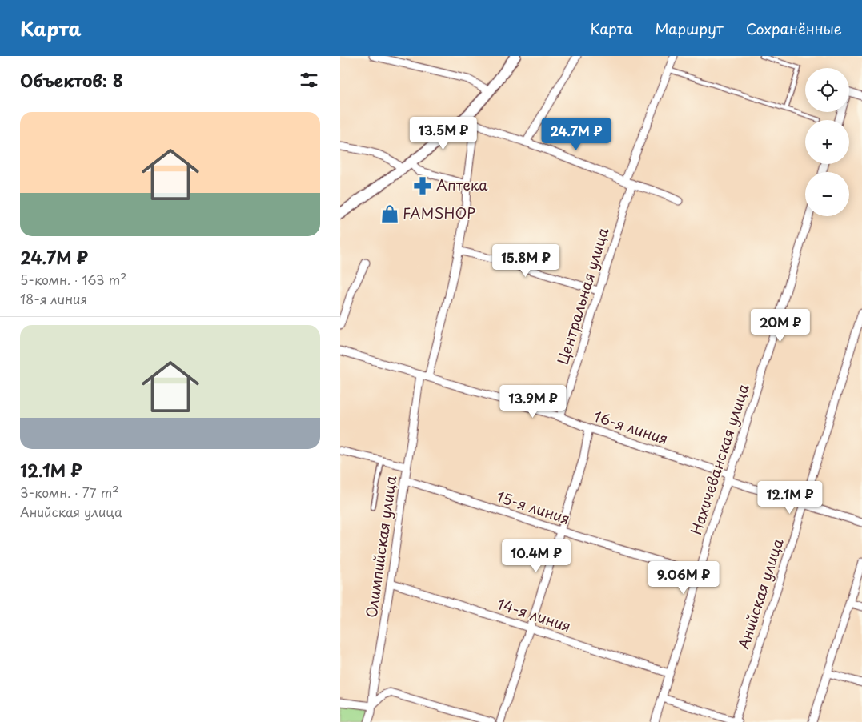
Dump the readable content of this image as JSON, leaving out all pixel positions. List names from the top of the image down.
{
  "streets": {
    "street": [
      "Центральная улица",
      "16-я линия",
      "Нахичеванская улица",
      "15-я линия",
      "Олимпийская улица",
      "Анийская улица",
      "14-я линия"
    ]
  },
  "crossings": [
    ["Центральная улица", "16-я линия"],
    ["16-я линия", "Нахичеванская улица"],
    ["16-я линия", "Олимпийская улица"],
    ["16-я линия", "Анийская улица"],
    ["Нахичеванская улица", "15-я линия"],
    ["Нахичеванская улица", "14-я линия"],
    ["15-я линия", "Олимпийская улица"],
    ["Олимпийская улица", "14-я линия"]
  ],
  "places": {
    "pharmacy": ["Аптека"],
    "shop": ["FAMSHOP"]
  },
  "page": {
    "header": "Карта",
    "nav": ["Карта", "Маршрут", "Сохранённые"],
    "heading": "Объектов: 8",
    "map_buttons": ["+", "−"],
    "list": [
      {
        "name": "24.7M ₽",
        "note": "5-комн. · 163 m² · 18-я линия"
      },
      {
        "name": "12.1M ₽",
        "note": "3-комн. · 77 m² · Анийская улица"
      }
    ],
    "price": [
      "13.5M ₽",
      "24.7M ₽",
      "15.8M ₽",
      "20M ₽",
      "13.9M ₽",
      "12.1M ₽",
      "10.4M ₽",
      "9.06M ₽"
    ]
  }
}
